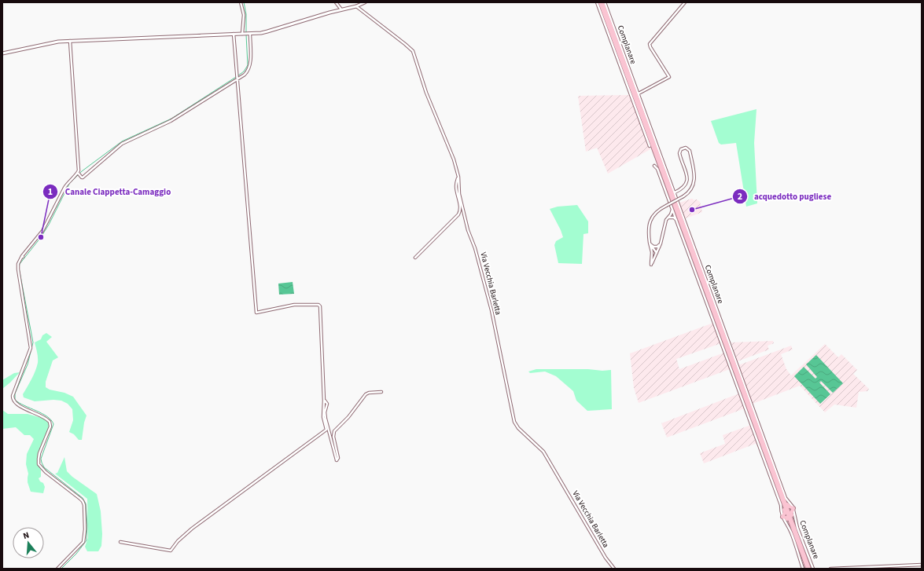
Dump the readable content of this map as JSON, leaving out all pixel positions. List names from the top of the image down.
{
  "streets": {
    "street": ["Complanare", "Via Vecchia Barletta"]
  },
  "places": ["acquedotto pugliese", "Canale Ciappetta-Camaggio"],
  "north": "top"
}
